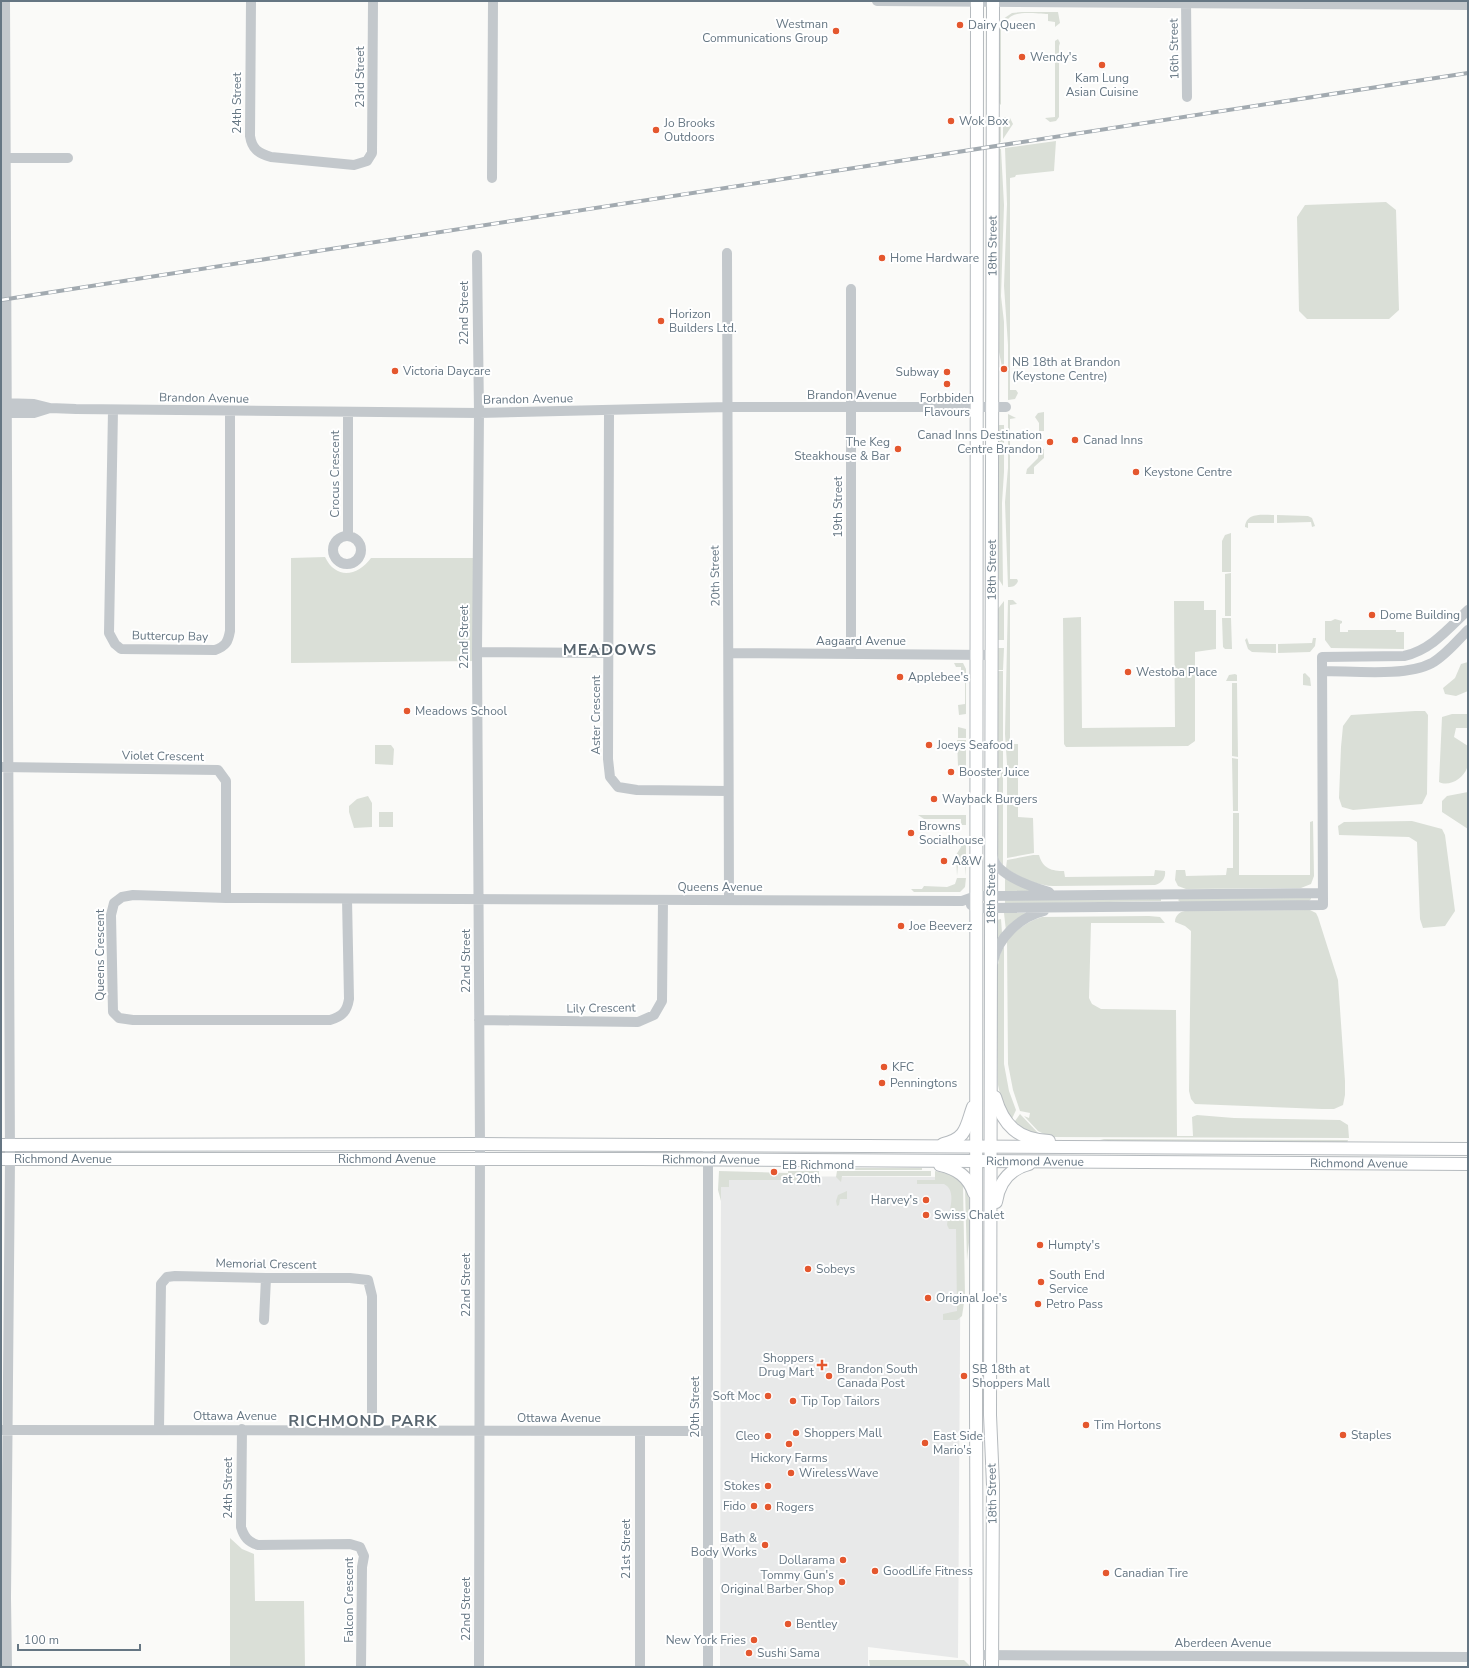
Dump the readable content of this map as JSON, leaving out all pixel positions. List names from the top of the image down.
{
  "streets": {
    "main road": ["18th Street", "Richmond Avenue"],
    "street": [
      "16th Street",
      "23rd Street",
      "24th Street",
      "22nd Street",
      "Brandon Avenue",
      "Crocus Crescent",
      "19th Street",
      "20th Street",
      "Buttercup Bay",
      "Aagaard Avenue",
      "Aster Crescent",
      "Violet Crescent",
      "Queens Avenue",
      "Queens Crescent",
      "Lily Crescent",
      "Memorial Crescent",
      "Ottawa Avenue",
      "21st Street",
      "Falcon Crescent",
      "Aberdeen Avenue"
    ]
  },
  "crossings": [
    ["23rd Street", "24th Street"],
    ["24th Street", "Ottawa Avenue"],
    ["24th Street", "Falcon Crescent"],
    ["18th Street", "Brandon Avenue"],
    ["18th Street", "Aagaard Avenue"],
    ["18th Street", "Richmond Avenue"],
    ["18th Street", "Aberdeen Avenue"],
    ["22nd Street", "Brandon Avenue"],
    ["22nd Street", "Queens Avenue"],
    ["22nd Street", "Queens Crescent"],
    ["22nd Street", "Lily Crescent"],
    ["22nd Street", "Richmond Avenue"],
    ["22nd Street", "Ottawa Avenue"],
    ["Brandon Avenue", "Crocus Crescent"],
    ["Brandon Avenue", "19th Street"],
    ["Brandon Avenue", "20th Street"],
    ["Brandon Avenue", "Buttercup Bay"],
    ["Brandon Avenue", "Aster Crescent"],
    ["19th Street", "Aagaard Avenue"],
    ["20th Street", "Aagaard Avenue"],
    ["20th Street", "Aster Crescent"],
    ["20th Street", "Queens Avenue"],
    ["20th Street", "Richmond Avenue"],
    ["20th Street", "Ottawa Avenue"],
    ["Violet Crescent", "Queens Crescent"],
    ["Queens Avenue", "Queens Crescent"],
    ["Queens Avenue", "Lily Crescent"],
    ["Memorial Crescent", "Ottawa Avenue"],
    ["Ottawa Avenue", "21st Street"]
  ],
  "districts": ["MEADOWS", "RICHMOND PARK"],
  "places": {
    "other": [
      "Dairy Queen",
      "Westman Communications Group",
      "Wendy's",
      "Kam Lung Asian Cuisine",
      "Wok Box",
      "Jo Brooks Outdoors",
      "Home Hardware",
      "Horizon Builders Ltd.",
      "NB 18th at Brandon (Keystone Centre)",
      "Victoria Daycare",
      "Subway",
      "Forbbiden Flavours",
      "Canad Inns",
      "Canad Inns Destination Centre Brandon",
      "The Keg Steakhouse & Bar",
      "Keystone Centre",
      "Dome Building",
      "Westoba Place",
      "Applebee's",
      "Meadows School",
      "Joeys Seafood",
      "Booster Juice",
      "Wayback Burgers",
      "Browns Socialhouse",
      "A&W",
      "Joe Beeverz",
      "KFC",
      "Penningtons",
      "EB Richmond at 20th",
      "Harvey's",
      "Swiss Chalet",
      "Humpty's",
      "Sobeys",
      "South End Service",
      "Original Joe's",
      "Petro Pass",
      "Brandon South Canada Post",
      "SB 18th at Shoppers Mall",
      "Soft Moc",
      "Tip Top Tailors",
      "Tim Hortons",
      "Shoppers Mall",
      "Staples",
      "Cleo",
      "East Side Mario's",
      "Hickory Farms",
      "WirelessWave",
      "Stokes",
      "Fido",
      "Rogers",
      "Bath & Body Works",
      "Dollarama",
      "GoodLife Fitness",
      "Canadian Tire",
      "Tommy Gun's Original Barber Shop",
      "Bentley",
      "New York Fries",
      "Sushi Sama"
    ],
    "health": ["Shoppers Drug Mart"]
  },
  "scale_bar": "100 m"
}
